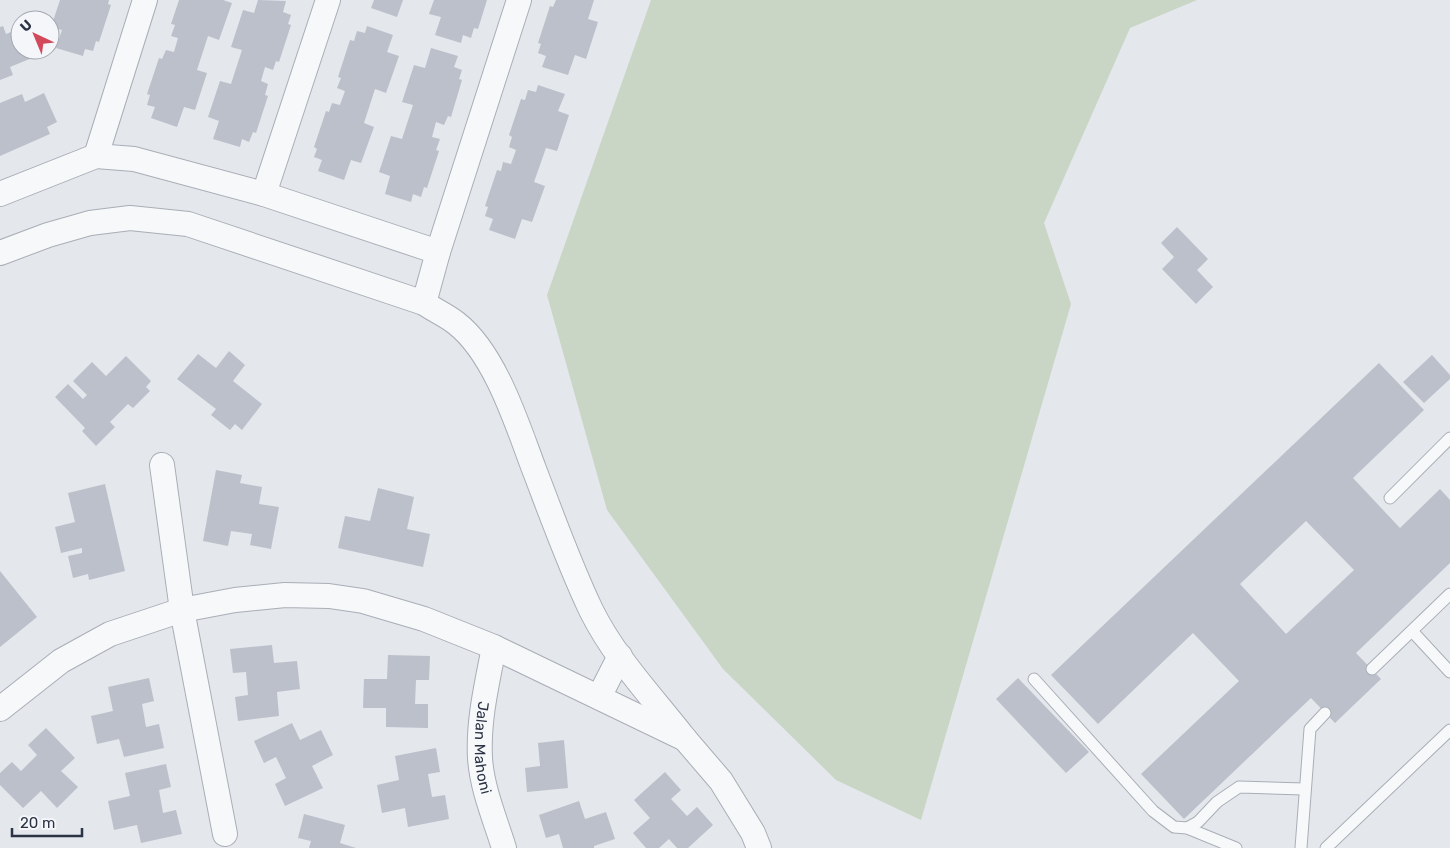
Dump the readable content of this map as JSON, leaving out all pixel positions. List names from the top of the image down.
{
  "streets": {
    "street": ["Jalan Mahoni"]
  },
  "scale_bar": "20 m",
  "north": "top left"
}
